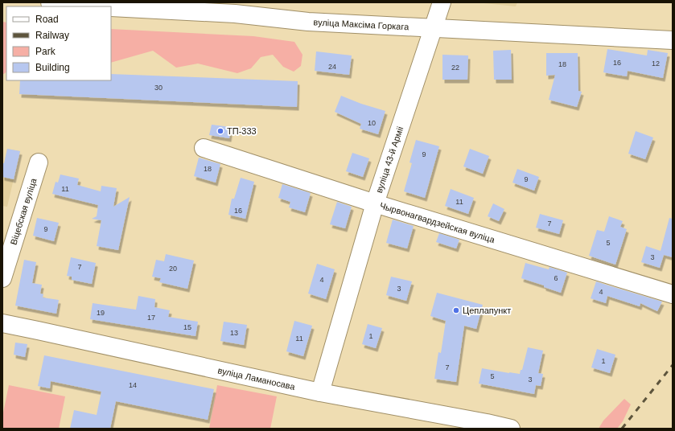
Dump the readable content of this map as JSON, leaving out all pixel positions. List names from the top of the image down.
{
  "streets": {
    "street": [
      "вуліца Максіма Горкага",
      "вуліца 43-й Арміі",
      "Віцебская вуліца",
      "Чырвонагвардзейская вуліца",
      "вуліца Ламаносава"
    ]
  },
  "crossings": [
    ["вуліца Максіма Горкага", "вуліца 43-й Арміі"],
    ["вуліца 43-й Арміі", "Чырвонагвардзейская вуліца"],
    ["вуліца 43-й Арміі", "вуліца Ламаносава"]
  ],
  "places": ["ТП-333", "Цеплапункт"],
  "house_numbers": [
    "16",
    "12",
    "18",
    "24",
    "22",
    "30",
    "10",
    "9",
    "18",
    "9",
    "11",
    "11",
    "16",
    "7",
    "9",
    "5",
    "3",
    "7",
    "20",
    "6",
    "4",
    "3",
    "4",
    "19",
    "17",
    "15",
    "13",
    "1",
    "11",
    "1",
    "7",
    "5",
    "3",
    "14"
  ],
  "legend": [
    "Road",
    "Railway",
    "Park",
    "Building"
  ]
}
